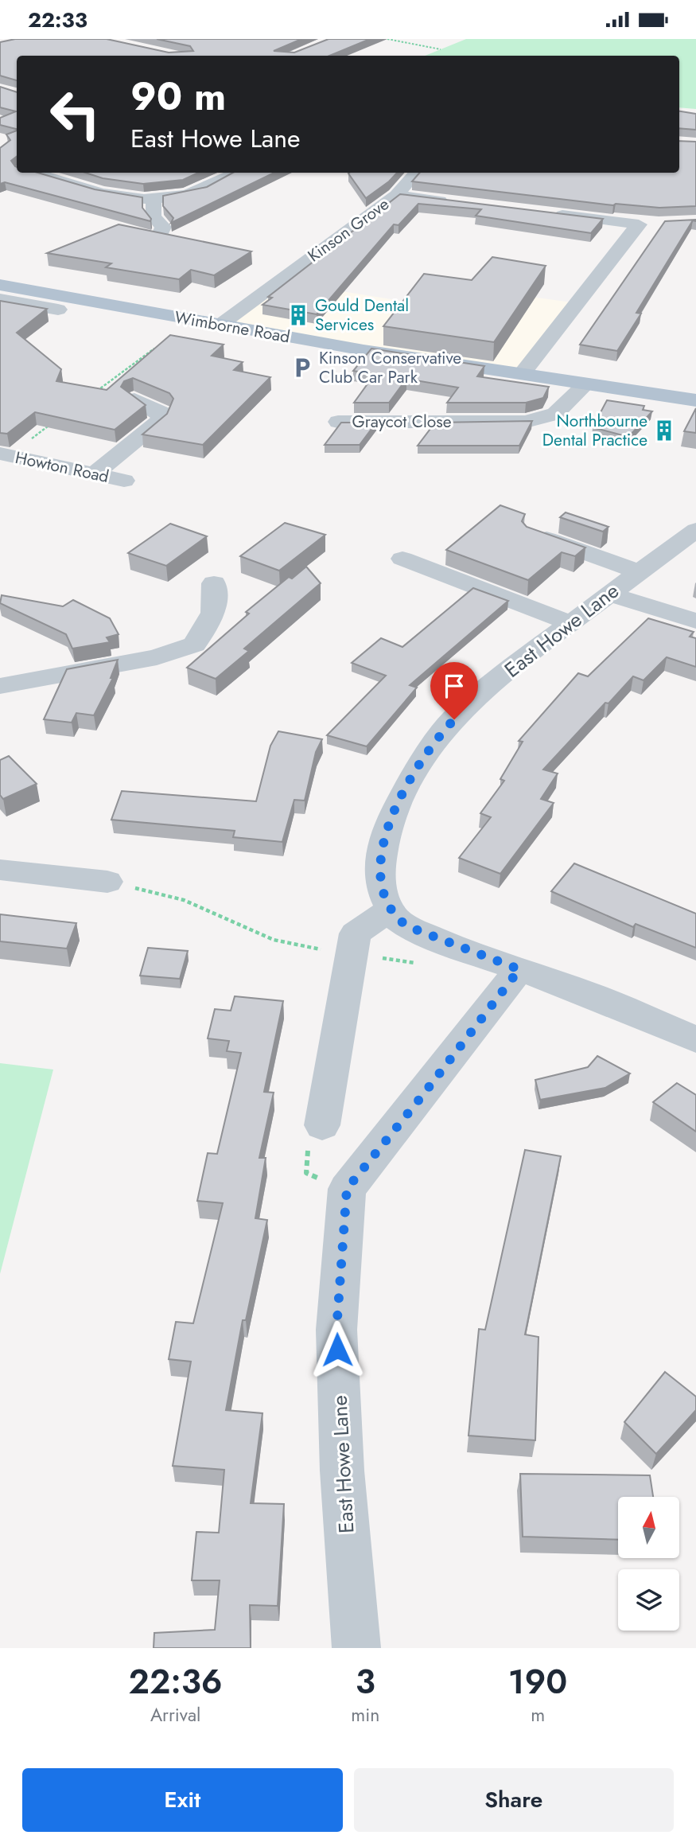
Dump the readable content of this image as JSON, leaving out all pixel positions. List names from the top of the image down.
{
  "streets": {
    "main road": ["Wimborne Road"],
    "street": [
      "Kinson Grove",
      "Graycot Close",
      "Howton Road",
      "East Howe Lane"
    ]
  },
  "crossings": [
    ["Kinson Grove", "Wimborne Road"],
    ["Wimborne Road", "Graycot Close"]
  ],
  "places": {
    "building": ["Gould Dental Services", "Northbourne Dental Practice"],
    "parking": ["Kinson Conservative Club Car Park"]
  },
  "north": "top",
  "page": {
    "status": "22:33",
    "turn": ["90 m", "East Howe Lane"],
    "eta": [
      "22:36",
      "Arrival",
      "3",
      "min",
      "190",
      "m"
    ],
    "buttons": ["Exit", "Share"]
  }
}
